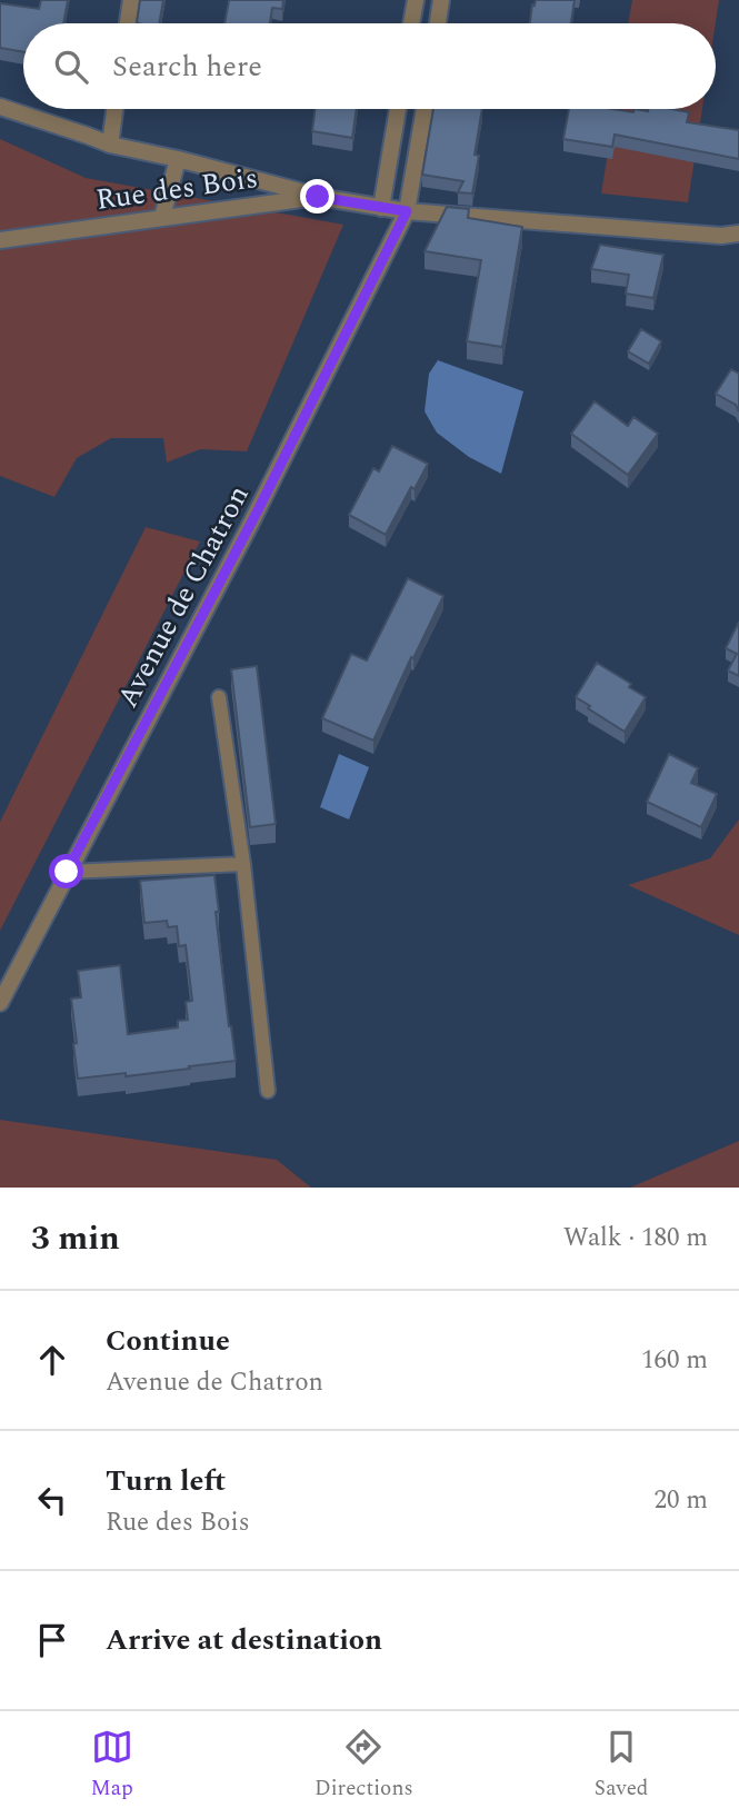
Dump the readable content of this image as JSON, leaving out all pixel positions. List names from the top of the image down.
{
  "streets": {
    "street": ["Rue des Bois", "Avenue de Chatron"]
  },
  "crossings": [
    ["Rue des Bois", "Avenue de Chatron"]
  ],
  "page": {
    "search": "Search here",
    "heading": ["3 min", "Walk · 180 m"],
    "list": [
      ["Continue", "Avenue de Chatron", "160 m"],
      ["Turn left", "Rue des Bois", "20 m"],
      "Arrive at destination"
    ],
    "nav": ["Map", "Directions", "Saved"]
  }
}
